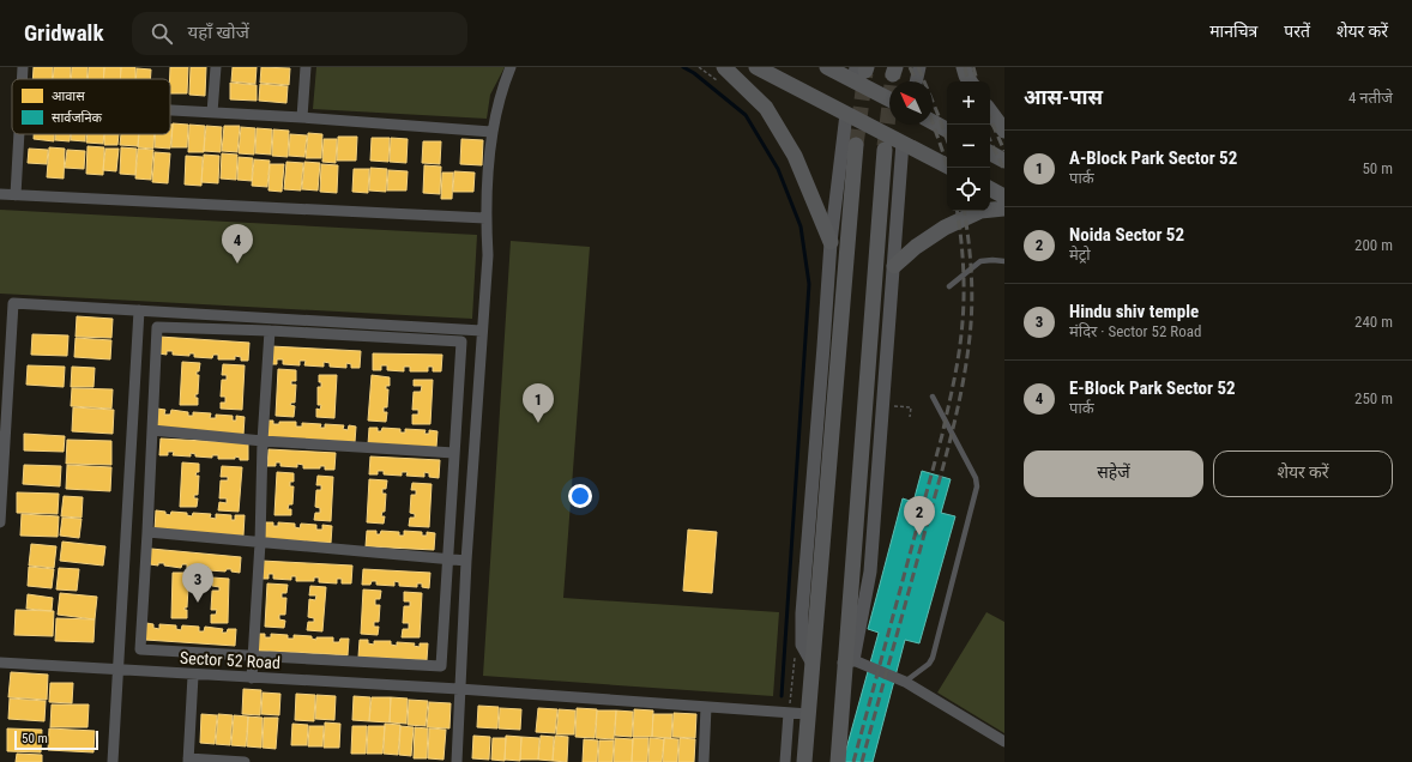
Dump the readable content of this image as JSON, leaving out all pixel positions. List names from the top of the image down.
{
  "streets": {
    "street": ["Sector 52 Road"]
  },
  "legend": ["आवास", "सार्वजनिक"],
  "scale_bar": "50 m",
  "north": "top left",
  "page": {
    "header": "Gridwalk",
    "search": "यहाँ खोजें",
    "nav": ["मानचित्र", "परतें", "शेयर करें"],
    "heading": ["आस-पास", "4 नतीजे"],
    "map_buttons": ["+", "−"],
    "list": [
      {
        "mark": "1",
        "name": "A-Block Park Sector 52",
        "note": "पार्क",
        "value": "50 m"
      },
      {
        "mark": "2",
        "name": "Noida Sector 52",
        "note": "मेट्रो",
        "value": "200 m"
      },
      {
        "mark": "3",
        "name": "Hindu shiv temple",
        "note": "मंदिर · Sector 52 Road",
        "value": "240 m"
      },
      {
        "mark": "4",
        "name": "E-Block Park Sector 52",
        "note": "पार्क",
        "value": "250 m"
      }
    ],
    "pins": [
      "4",
      "1",
      "2",
      "3"
    ],
    "buttons": ["सहेजें", "शेयर करें"],
    "scale": "50 m"
  }
}
